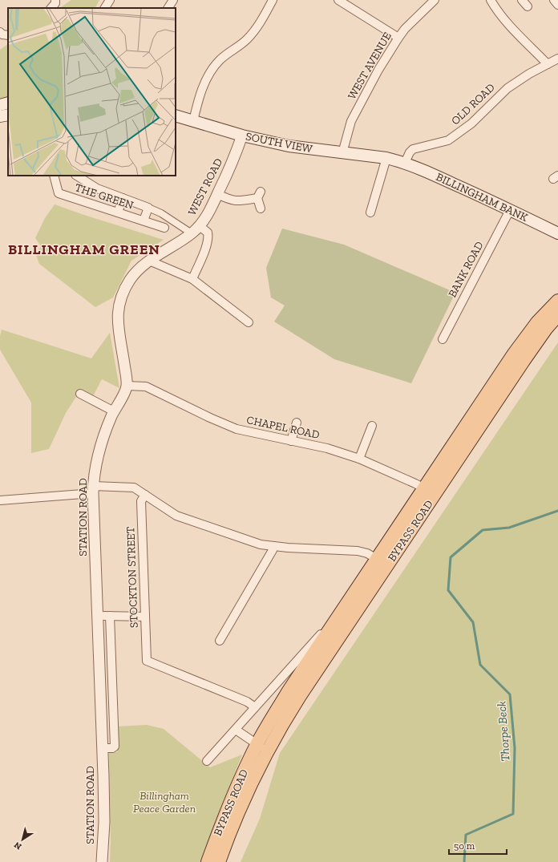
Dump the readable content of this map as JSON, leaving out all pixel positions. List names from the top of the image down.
{
  "streets": {
    "main road": ["SOUTH VIEW", "BILLINGHAM BANK", "BYPASS ROAD"],
    "street": [
      "WEST AVENUE",
      "OLD ROAD",
      "WEST ROAD",
      "THE GREEN",
      "BANK ROAD",
      "CHAPEL ROAD",
      "STATION ROAD",
      "STOCKTON STREET"
    ]
  },
  "crossings": [
    ["WEST AVENUE", "SOUTH VIEW"],
    ["OLD ROAD", "BILLINGHAM BANK"],
    ["SOUTH VIEW", "WEST ROAD"],
    ["SOUTH VIEW", "BILLINGHAM BANK"],
    ["WEST ROAD", "THE GREEN"],
    ["WEST ROAD", "CHAPEL ROAD"],
    ["WEST ROAD", "STATION ROAD"],
    ["BILLINGHAM BANK", "BANK ROAD"],
    ["CHAPEL ROAD", "STATION ROAD"],
    ["CHAPEL ROAD", "BYPASS ROAD"],
    ["BYPASS ROAD", "STOCKTON STREET"]
  ],
  "districts": ["BILLINGHAM GREEN"],
  "water": ["Thorpe Beck"],
  "parks": ["Billingham Peace Garden"],
  "scale_bar": "50 m",
  "north": "bottom left"
}
